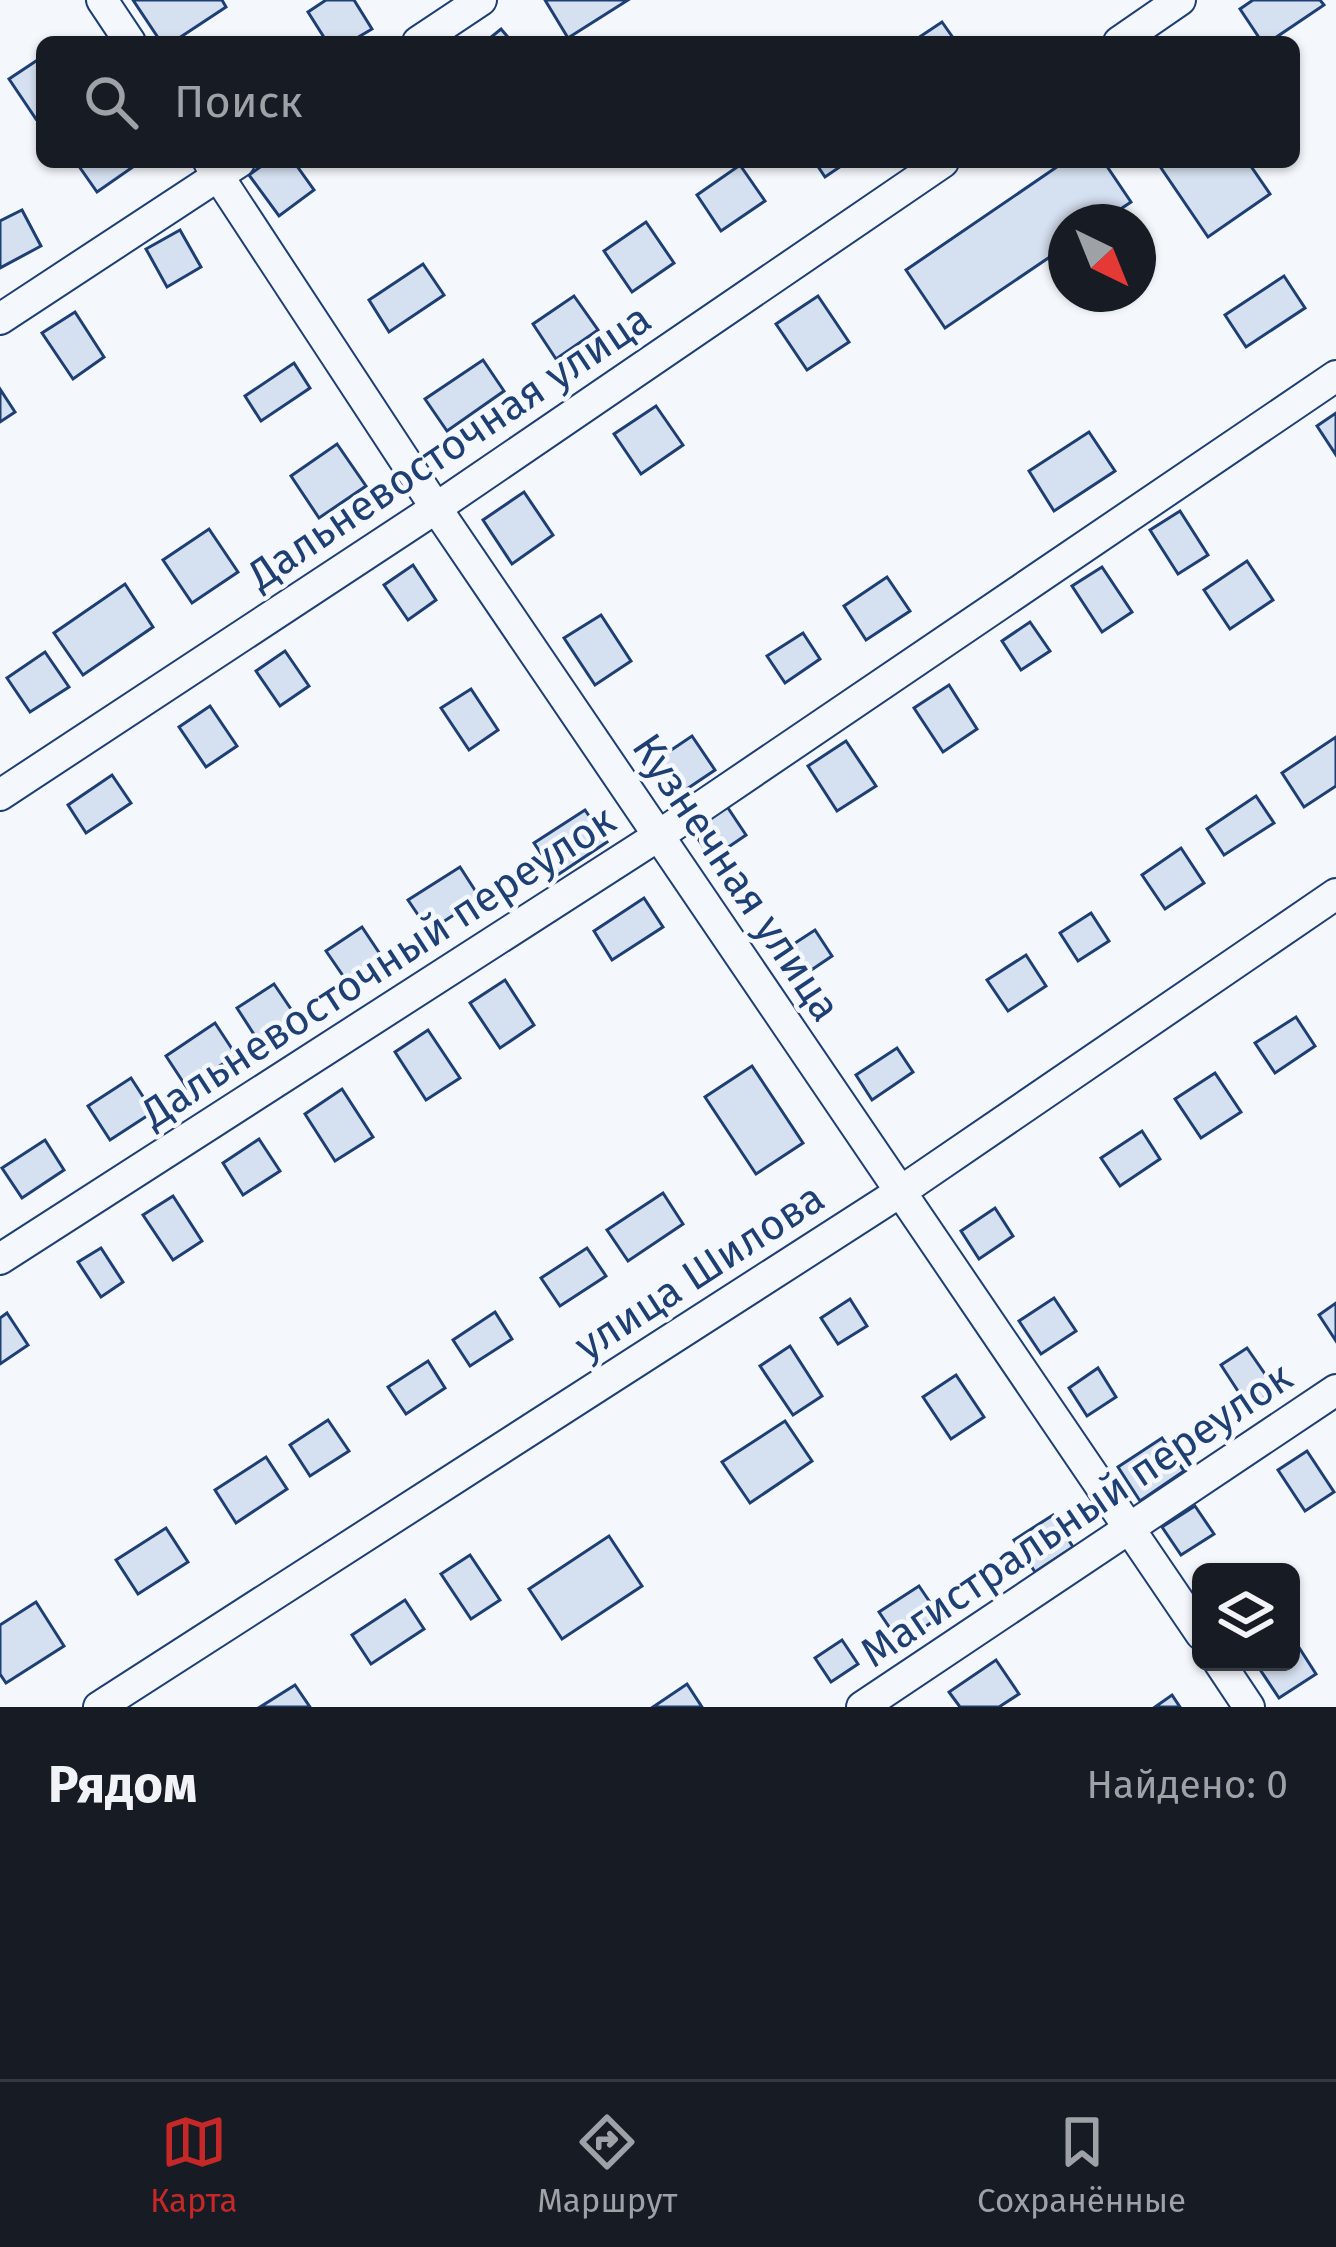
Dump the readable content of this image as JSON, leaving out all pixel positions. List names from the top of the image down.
{
  "streets": {
    "street": [
      "Дальневосточная улица",
      "Кузнечная улица",
      "Дальневосточный переулок",
      "улица Шилова",
      "Магистральный переулок"
    ]
  },
  "crossings": [
    ["Дальневосточная улица", "Кузнечная улица"],
    ["Кузнечная улица", "Дальневосточный переулок"],
    ["Кузнечная улица", "улица Шилова"],
    ["Кузнечная улица", "Магистральный переулок"]
  ],
  "north": "bottom right",
  "page": {
    "search": "Поиск",
    "heading": ["Рядом", "Найдено: 0"],
    "nav": ["Карта", "Маршрут", "Сохранённые"]
  }
}
